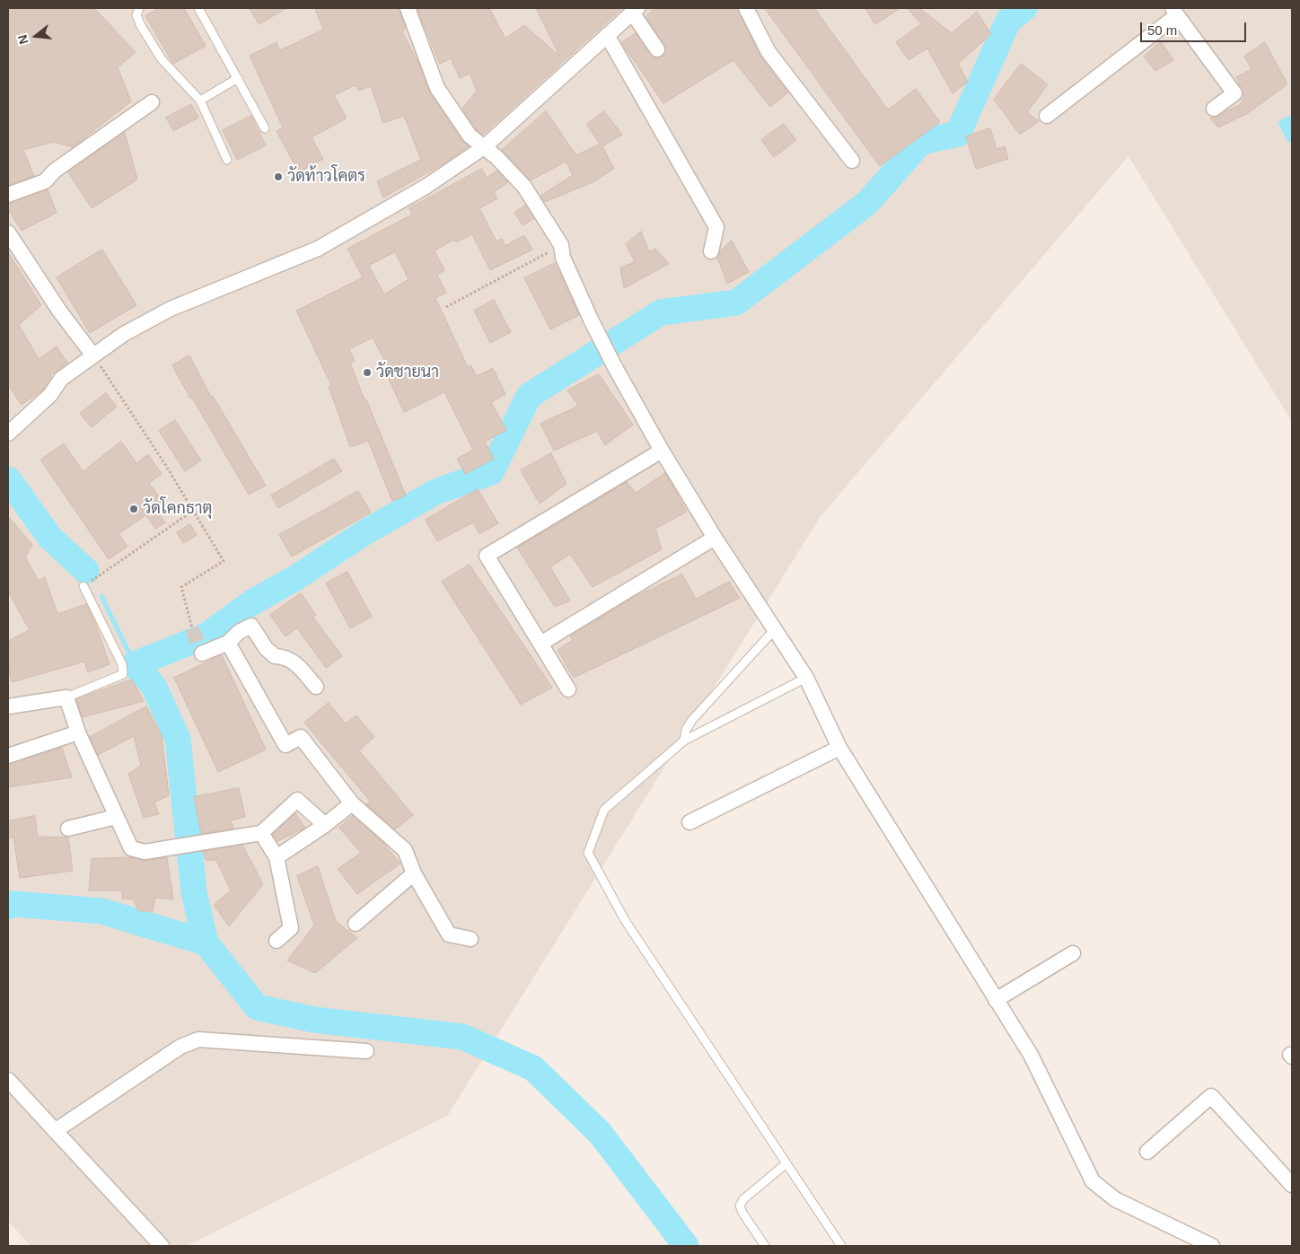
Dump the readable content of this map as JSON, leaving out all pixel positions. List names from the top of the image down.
{
  "places": ["วัดท้าวโคตร", "วัดชายนา", "วัดโคกธาตุ"],
  "scale_bar": "50 m",
  "north": "left"
}
